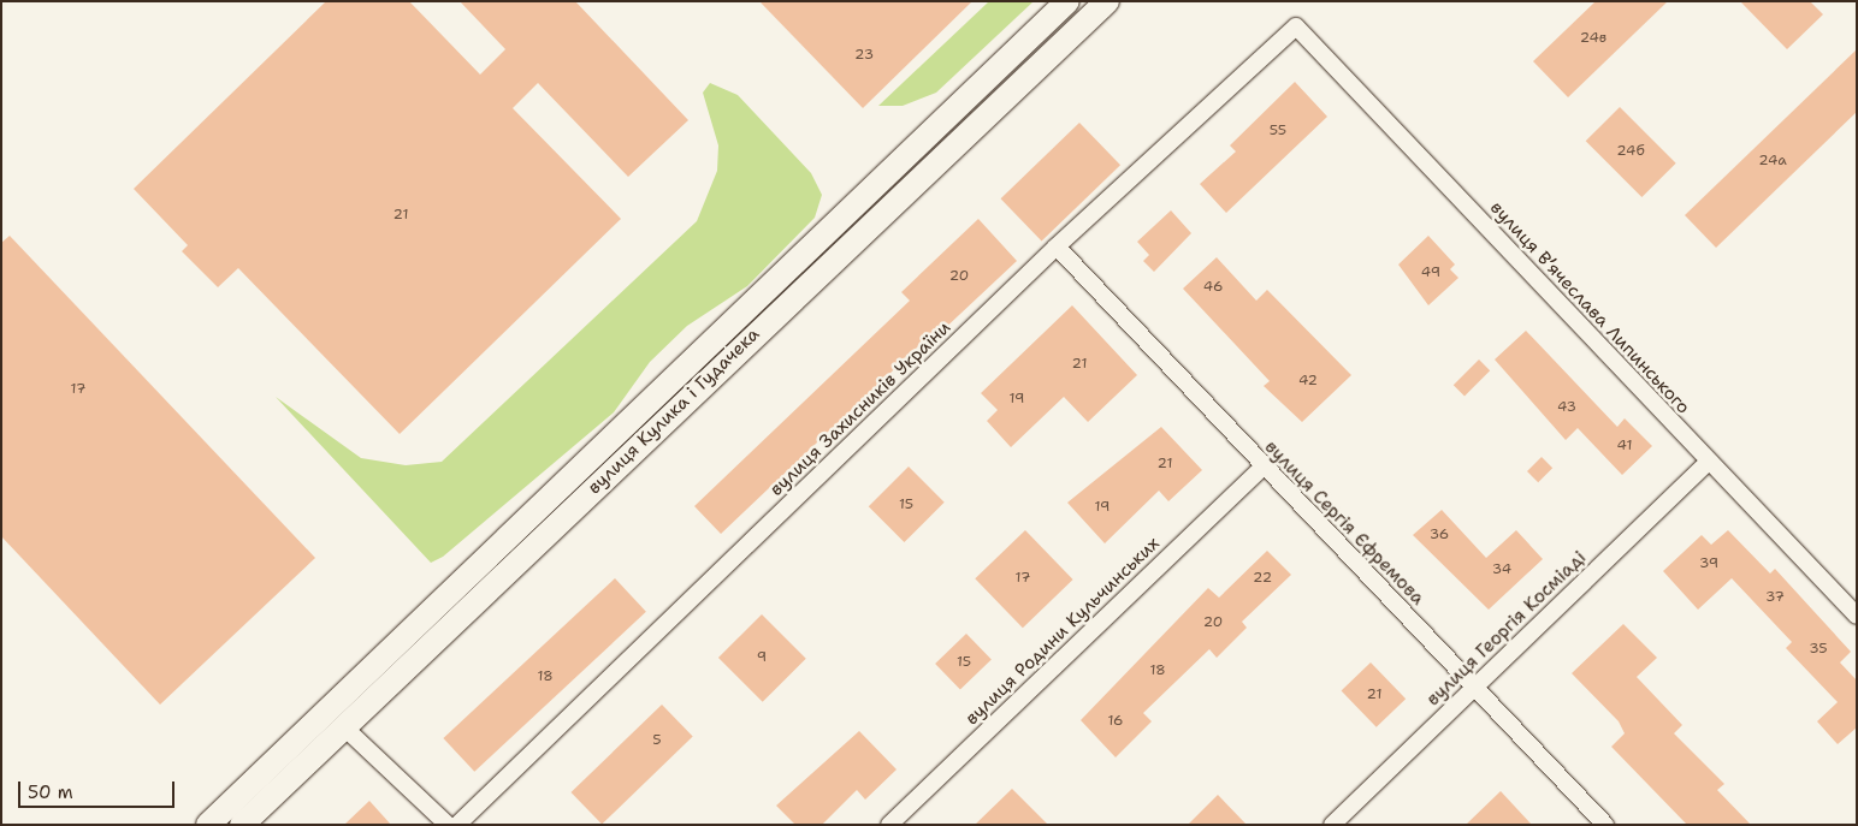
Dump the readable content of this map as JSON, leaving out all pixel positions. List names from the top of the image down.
{
  "streets": {
    "main road": ["вулиця Кулика і Гудачека"],
    "street": [
      "вулиця Вʼячеслава Липинського",
      "вулиця Захисників України",
      "вулиця Сергія Єфремова",
      "вулиця Георгія Косміаді",
      "вулиця Родини Кульчинських"
    ]
  },
  "crossings": [
    ["вулиця Вʼячеслава Липинського", "вулиця Захисників України"],
    ["вулиця Вʼячеслава Липинського", "вулиця Георгія Косміаді"],
    ["вулиця Захисників України", "вулиця Сергія Єфремова"],
    ["вулиця Сергія Єфремова", "вулиця Георгія Косміаді"],
    ["вулиця Сергія Єфремова", "вулиця Родини Кульчинських"]
  ],
  "house_numbers": [
    "24в",
    "23",
    "55",
    "24б",
    "24а",
    "21",
    "49",
    "20",
    "46",
    "21",
    "42",
    "17",
    "19",
    "43",
    "41",
    "21",
    "15",
    "19",
    "36",
    "39",
    "34",
    "17",
    "22",
    "37",
    "20",
    "35",
    "9",
    "15",
    "18",
    "18",
    "21",
    "16",
    "5"
  ],
  "scale_bar": "50 m"
}
